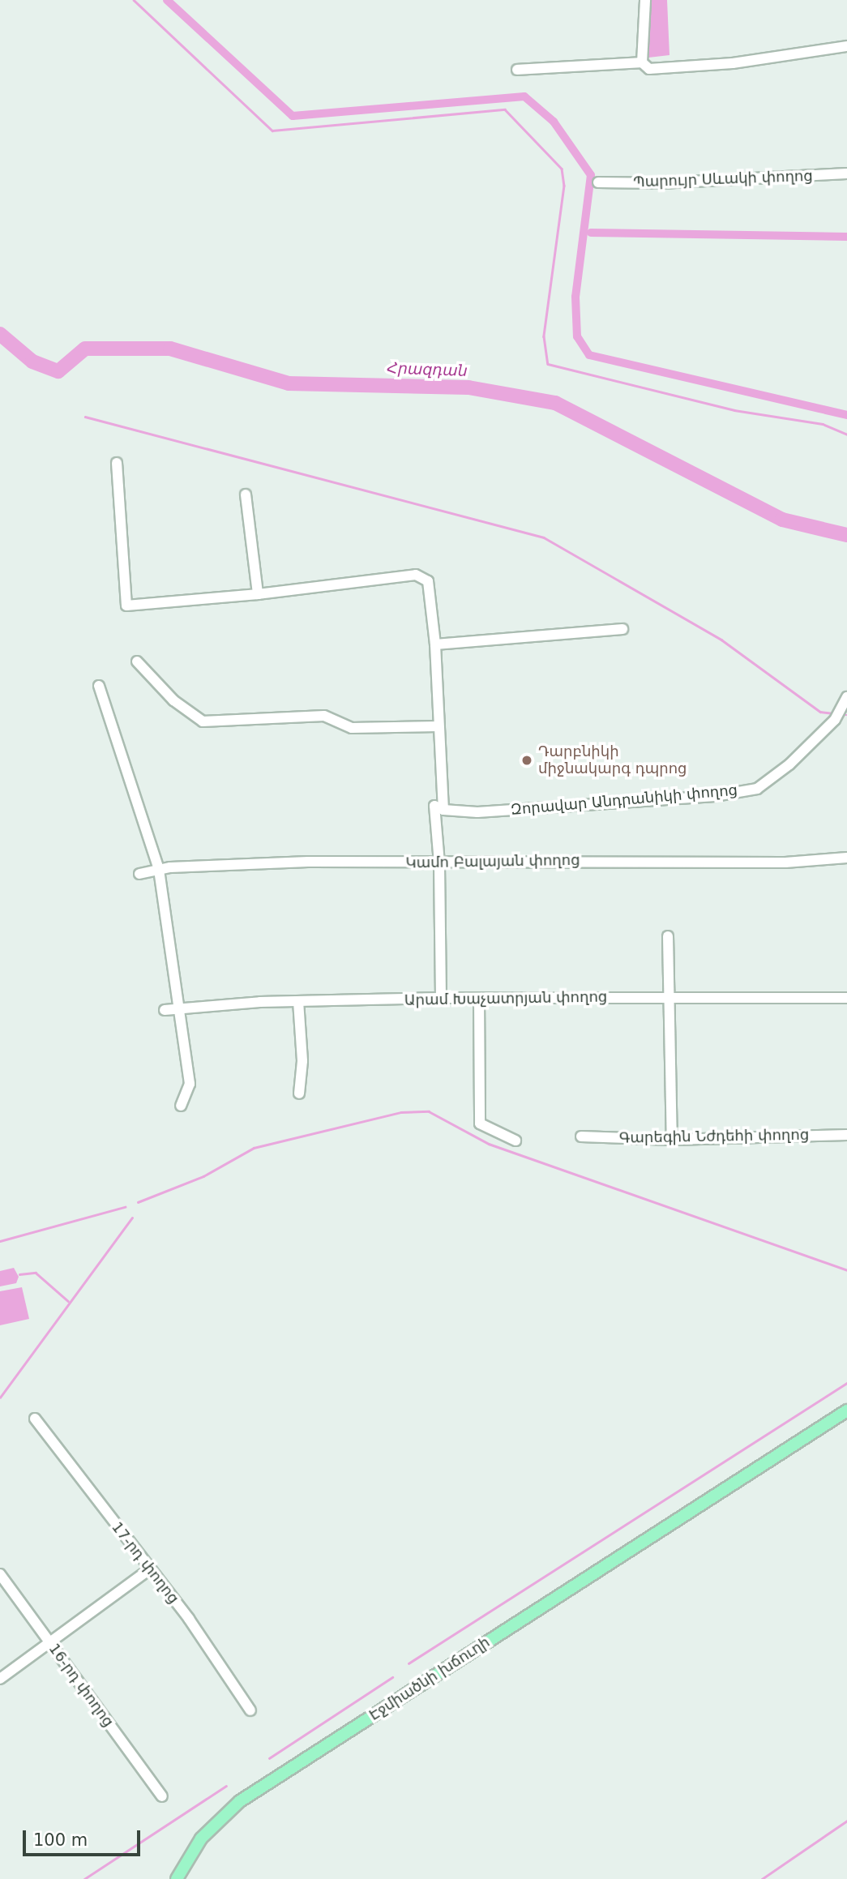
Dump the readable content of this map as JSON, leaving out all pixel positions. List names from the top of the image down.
{
  "streets": {
    "main road": ["Էջմիածնի խճուղի"],
    "street": [
      "Պարույր Սևակի փողոց",
      "Զորավար Անդրանիկի փողոց",
      "Կամո Բալայան փողոց",
      "Արամ Խաչատրյան փողոց",
      "Գարեգին Նժդեհի փողոց",
      "17-րդ փողոց",
      "16-րդ փողոց"
    ]
  },
  "water": ["Հրազդան"],
  "places": ["Դարբնիկի միջնակարգ դպրոց"],
  "scale_bar": "100 m"
}
